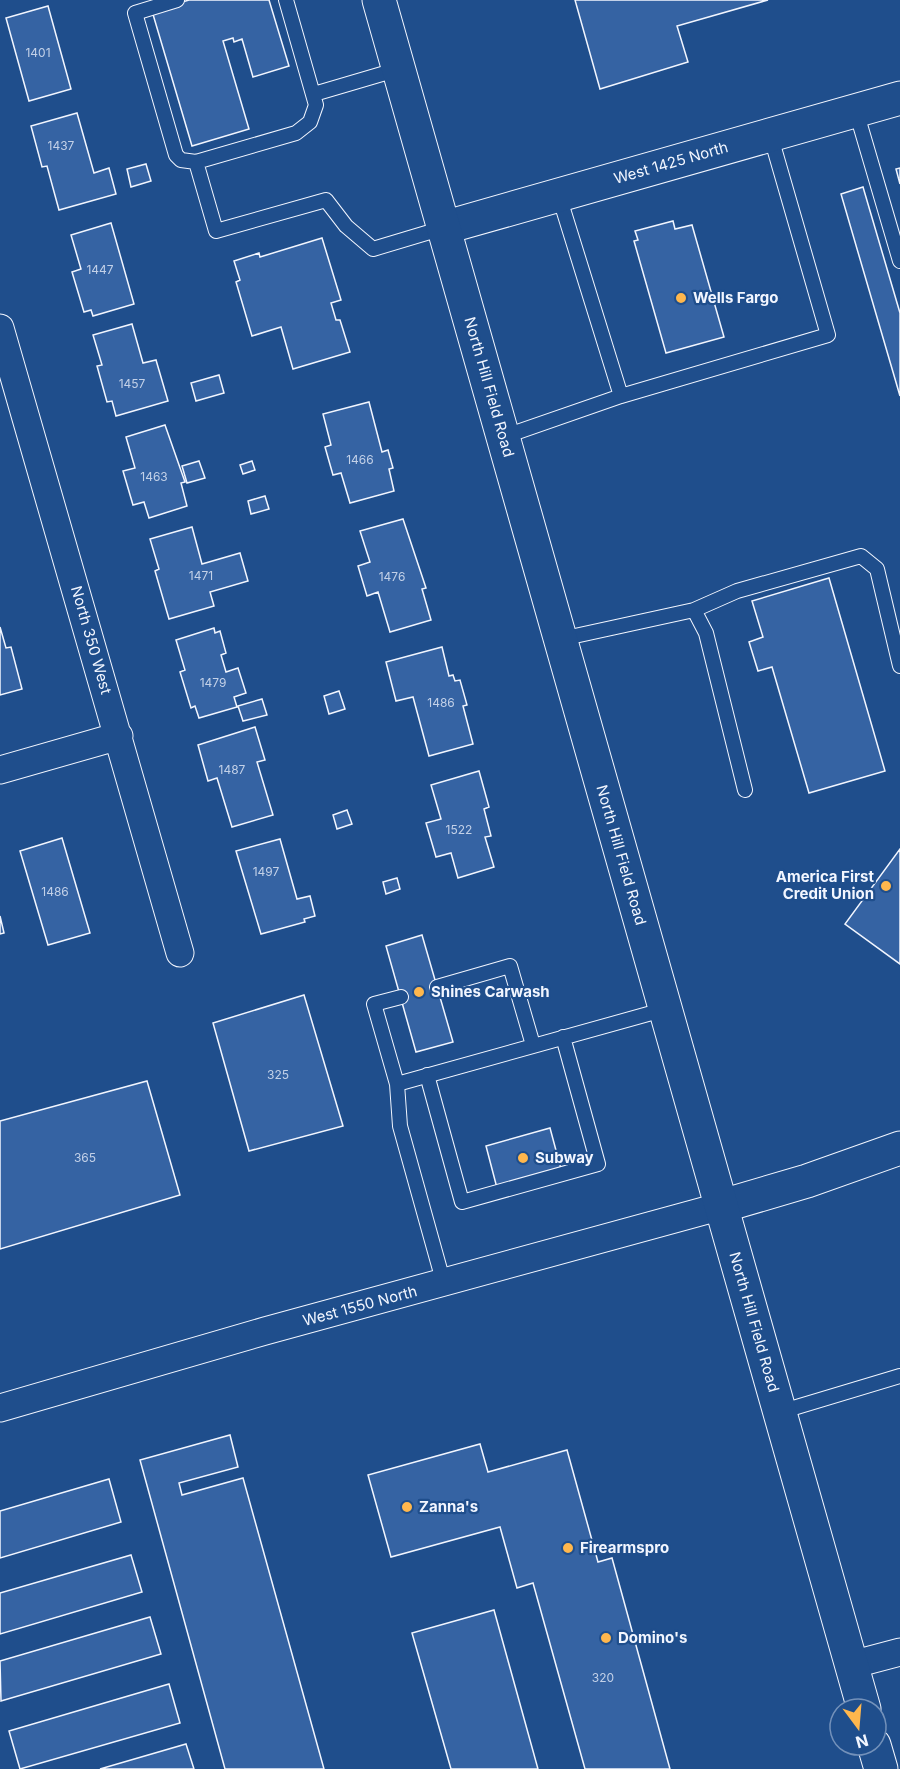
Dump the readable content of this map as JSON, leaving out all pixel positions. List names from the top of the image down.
{
  "streets": {
    "main road": ["West 1425 North", "North Hill Field Road"],
    "street": ["North 350 West", "West 1550 North"]
  },
  "crossings": [
    ["West 1425 North", "North Hill Field Road"],
    ["North Hill Field Road", "West 1550 North"]
  ],
  "places": [
    "Wells Fargo",
    "America First Credit Union",
    "Shines Carwash",
    "Subway",
    "Zanna's",
    "Firearmspro",
    "Domino's"
  ],
  "house_numbers": [
    "1401",
    "1437",
    "1447",
    "1457",
    "1466",
    "1463",
    "1471",
    "1476",
    "1479",
    "1486",
    "1487",
    "1522",
    "1497",
    "1486",
    "325",
    "365",
    "320"
  ],
  "north": "bottom"
}
